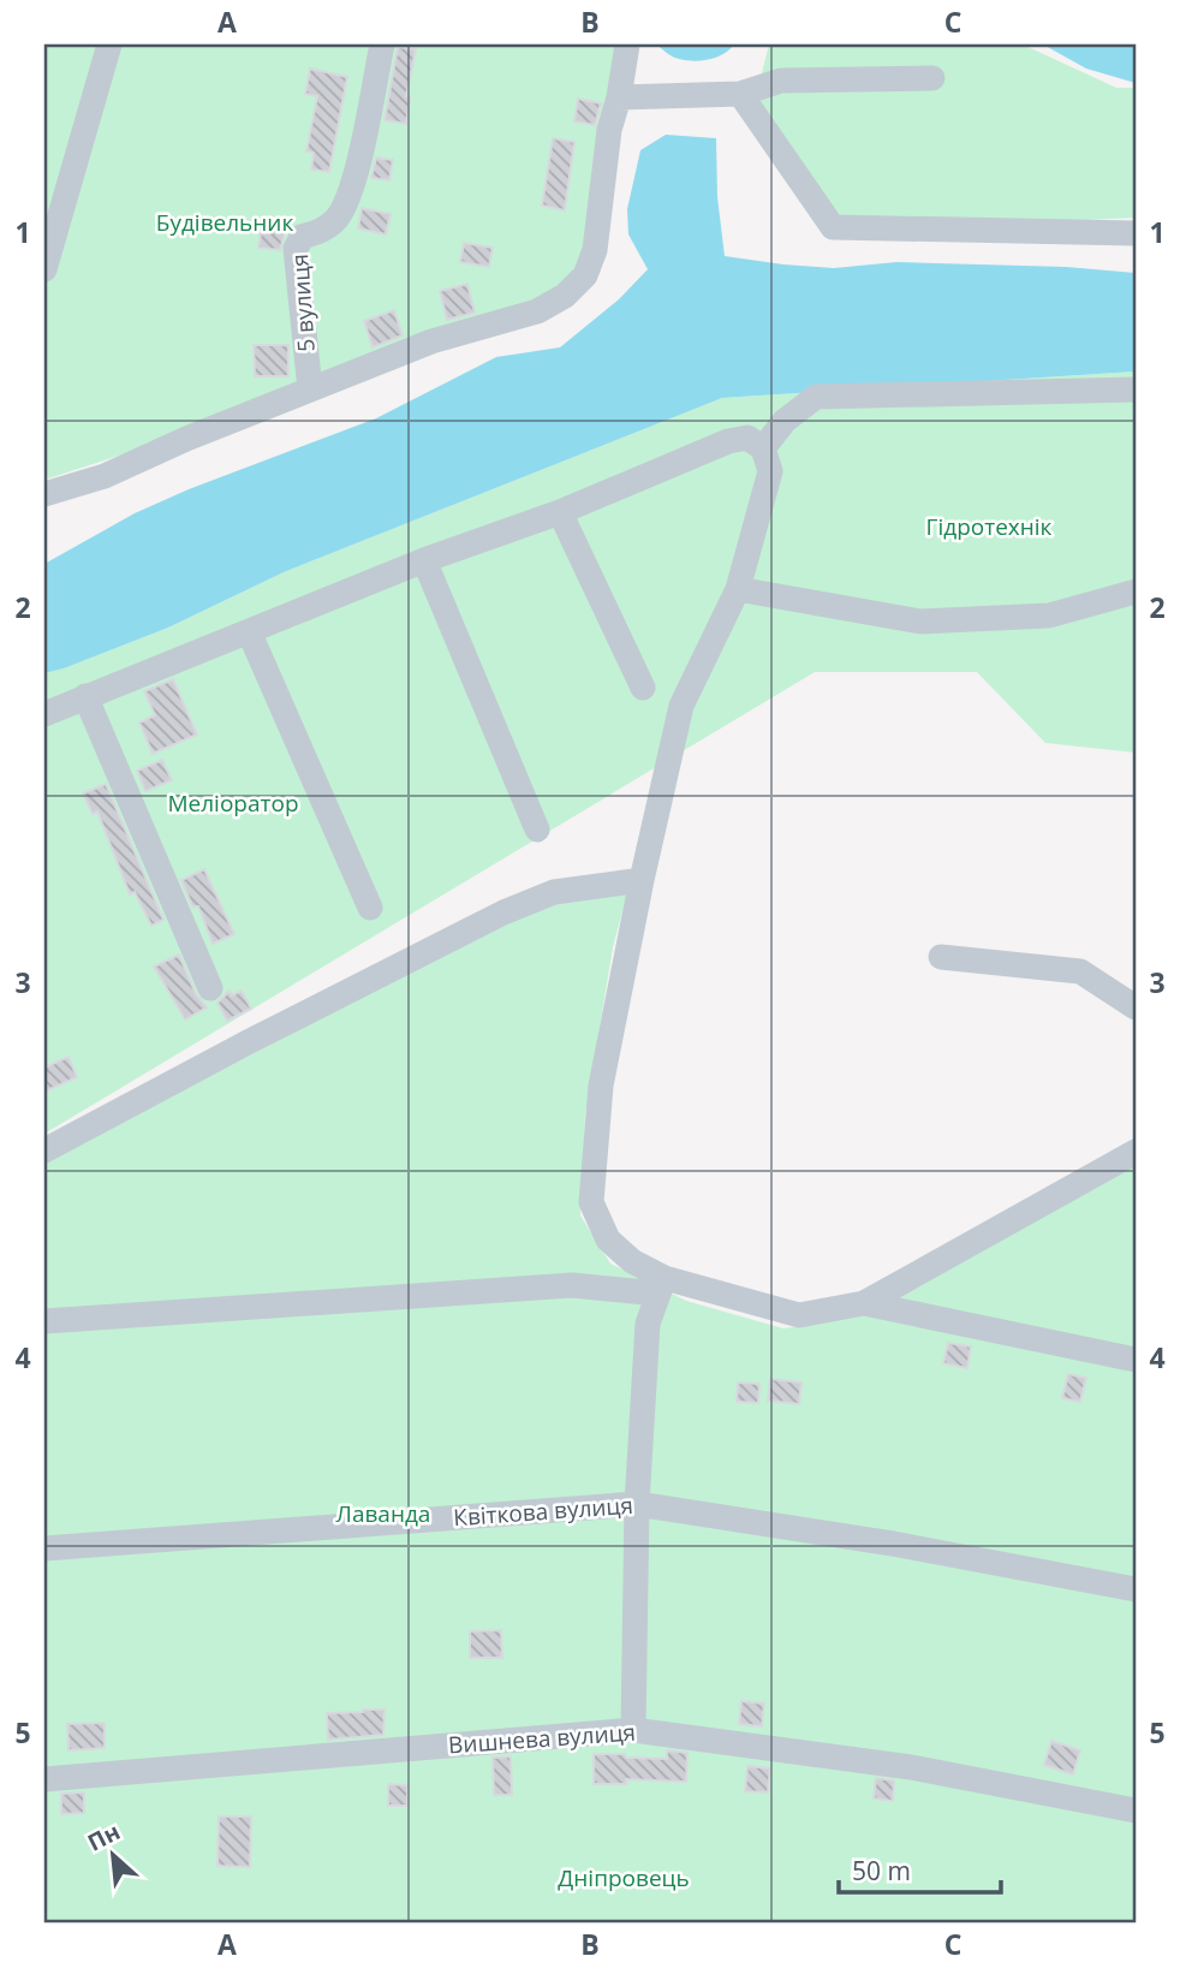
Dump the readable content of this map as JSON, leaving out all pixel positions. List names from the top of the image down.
{
  "streets": {
    "street": ["5 вулиця", "Квіткова вулиця", "Вишнева вулиця"]
  },
  "parks": [
    "Будівельник",
    "Гідротехнік",
    "Меліоратор",
    "Лаванда",
    "Дніпровець"
  ],
  "scale_bar": "50 m",
  "north": "top left",
  "grid": {
    "columns": ["A", "B", "C"],
    "rows": [
      "1",
      "2",
      "3",
      "4",
      "5"
    ]
  }
}
